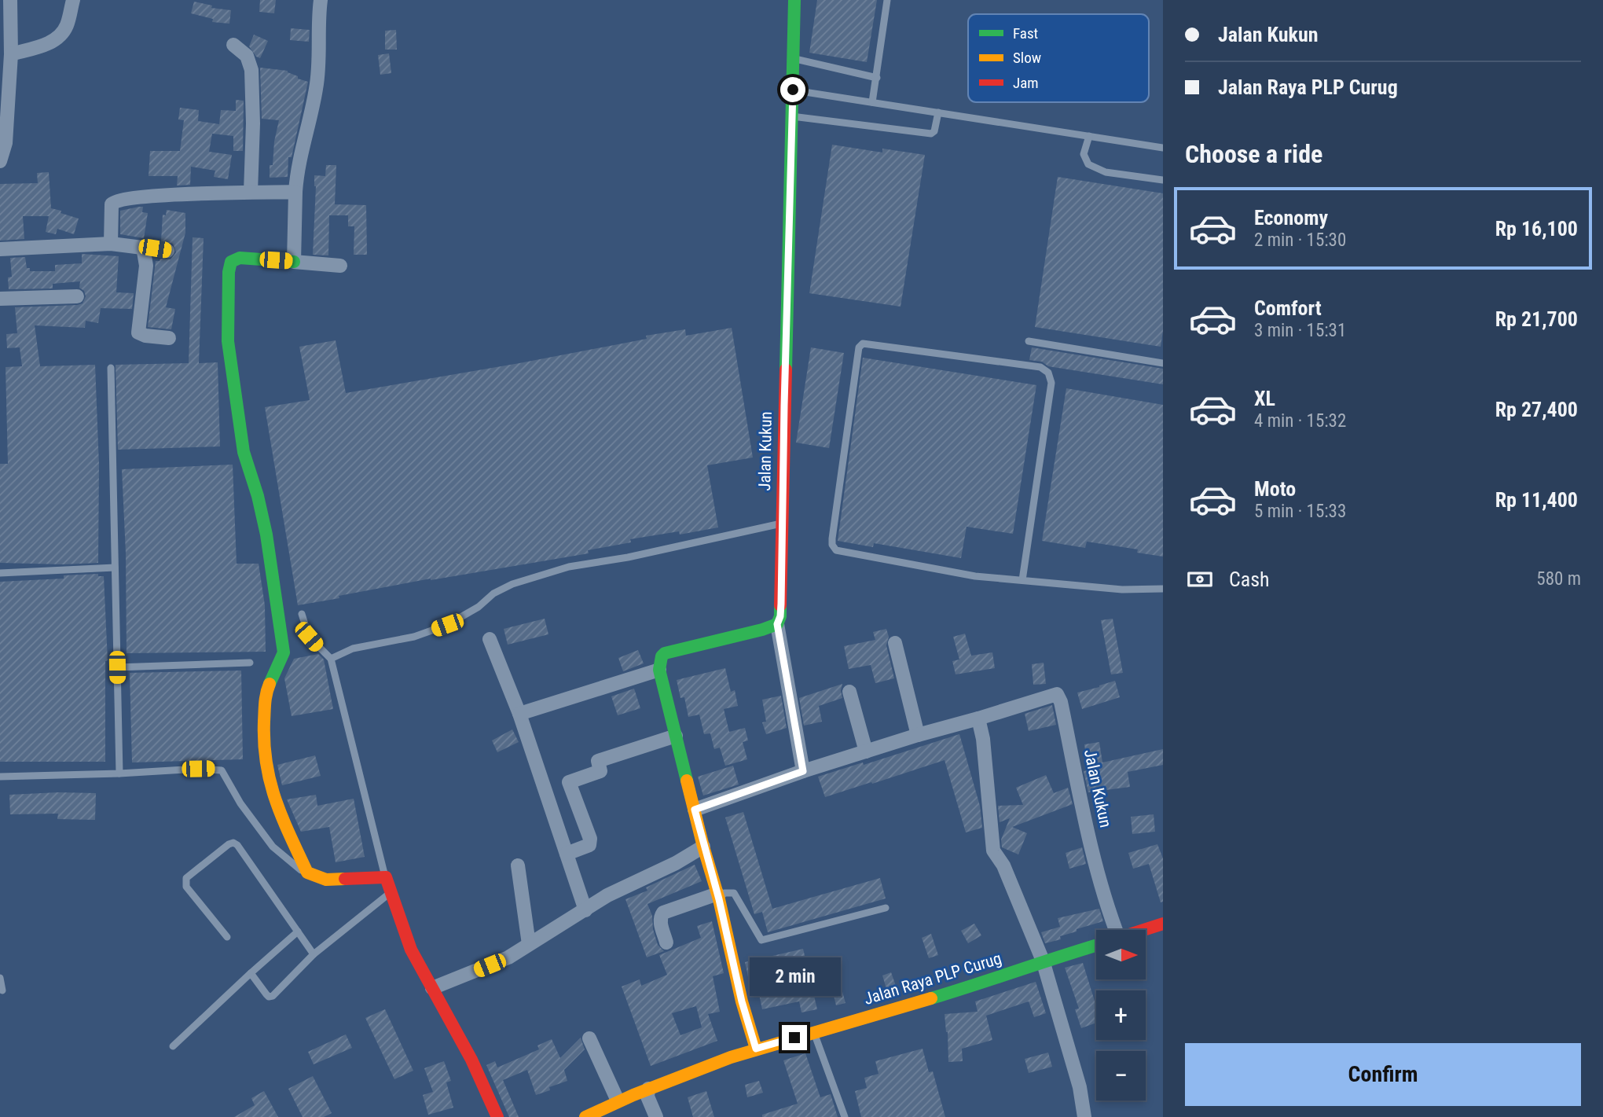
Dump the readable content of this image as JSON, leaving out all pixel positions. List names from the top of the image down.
{
  "streets": {
    "street": ["Jalan Kukun", "Jalan Raya PLP Curug"]
  },
  "legend": ["Fast", "Slow", "Jam"],
  "north": "right",
  "page": {
    "banner": ["Jalan Kukun", "Jalan Raya PLP Curug"],
    "heading": "Choose a ride",
    "list": [
      {
        "name": "Economy",
        "note": "2 min · 15:30",
        "value": "Rp 16,100"
      },
      {
        "name": "Comfort",
        "note": "3 min · 15:31",
        "value": "Rp 21,700"
      },
      {
        "name": "XL",
        "note": "4 min · 15:32",
        "value": "Rp 27,400"
      },
      {
        "name": "Moto",
        "note": "5 min · 15:33",
        "value": "Rp 11,400"
      }
    ],
    "pay": ["Cash", "580 m"],
    "map_buttons": ["+", "−"],
    "bubble": "2 min",
    "buttons": "Confirm"
  }
}
